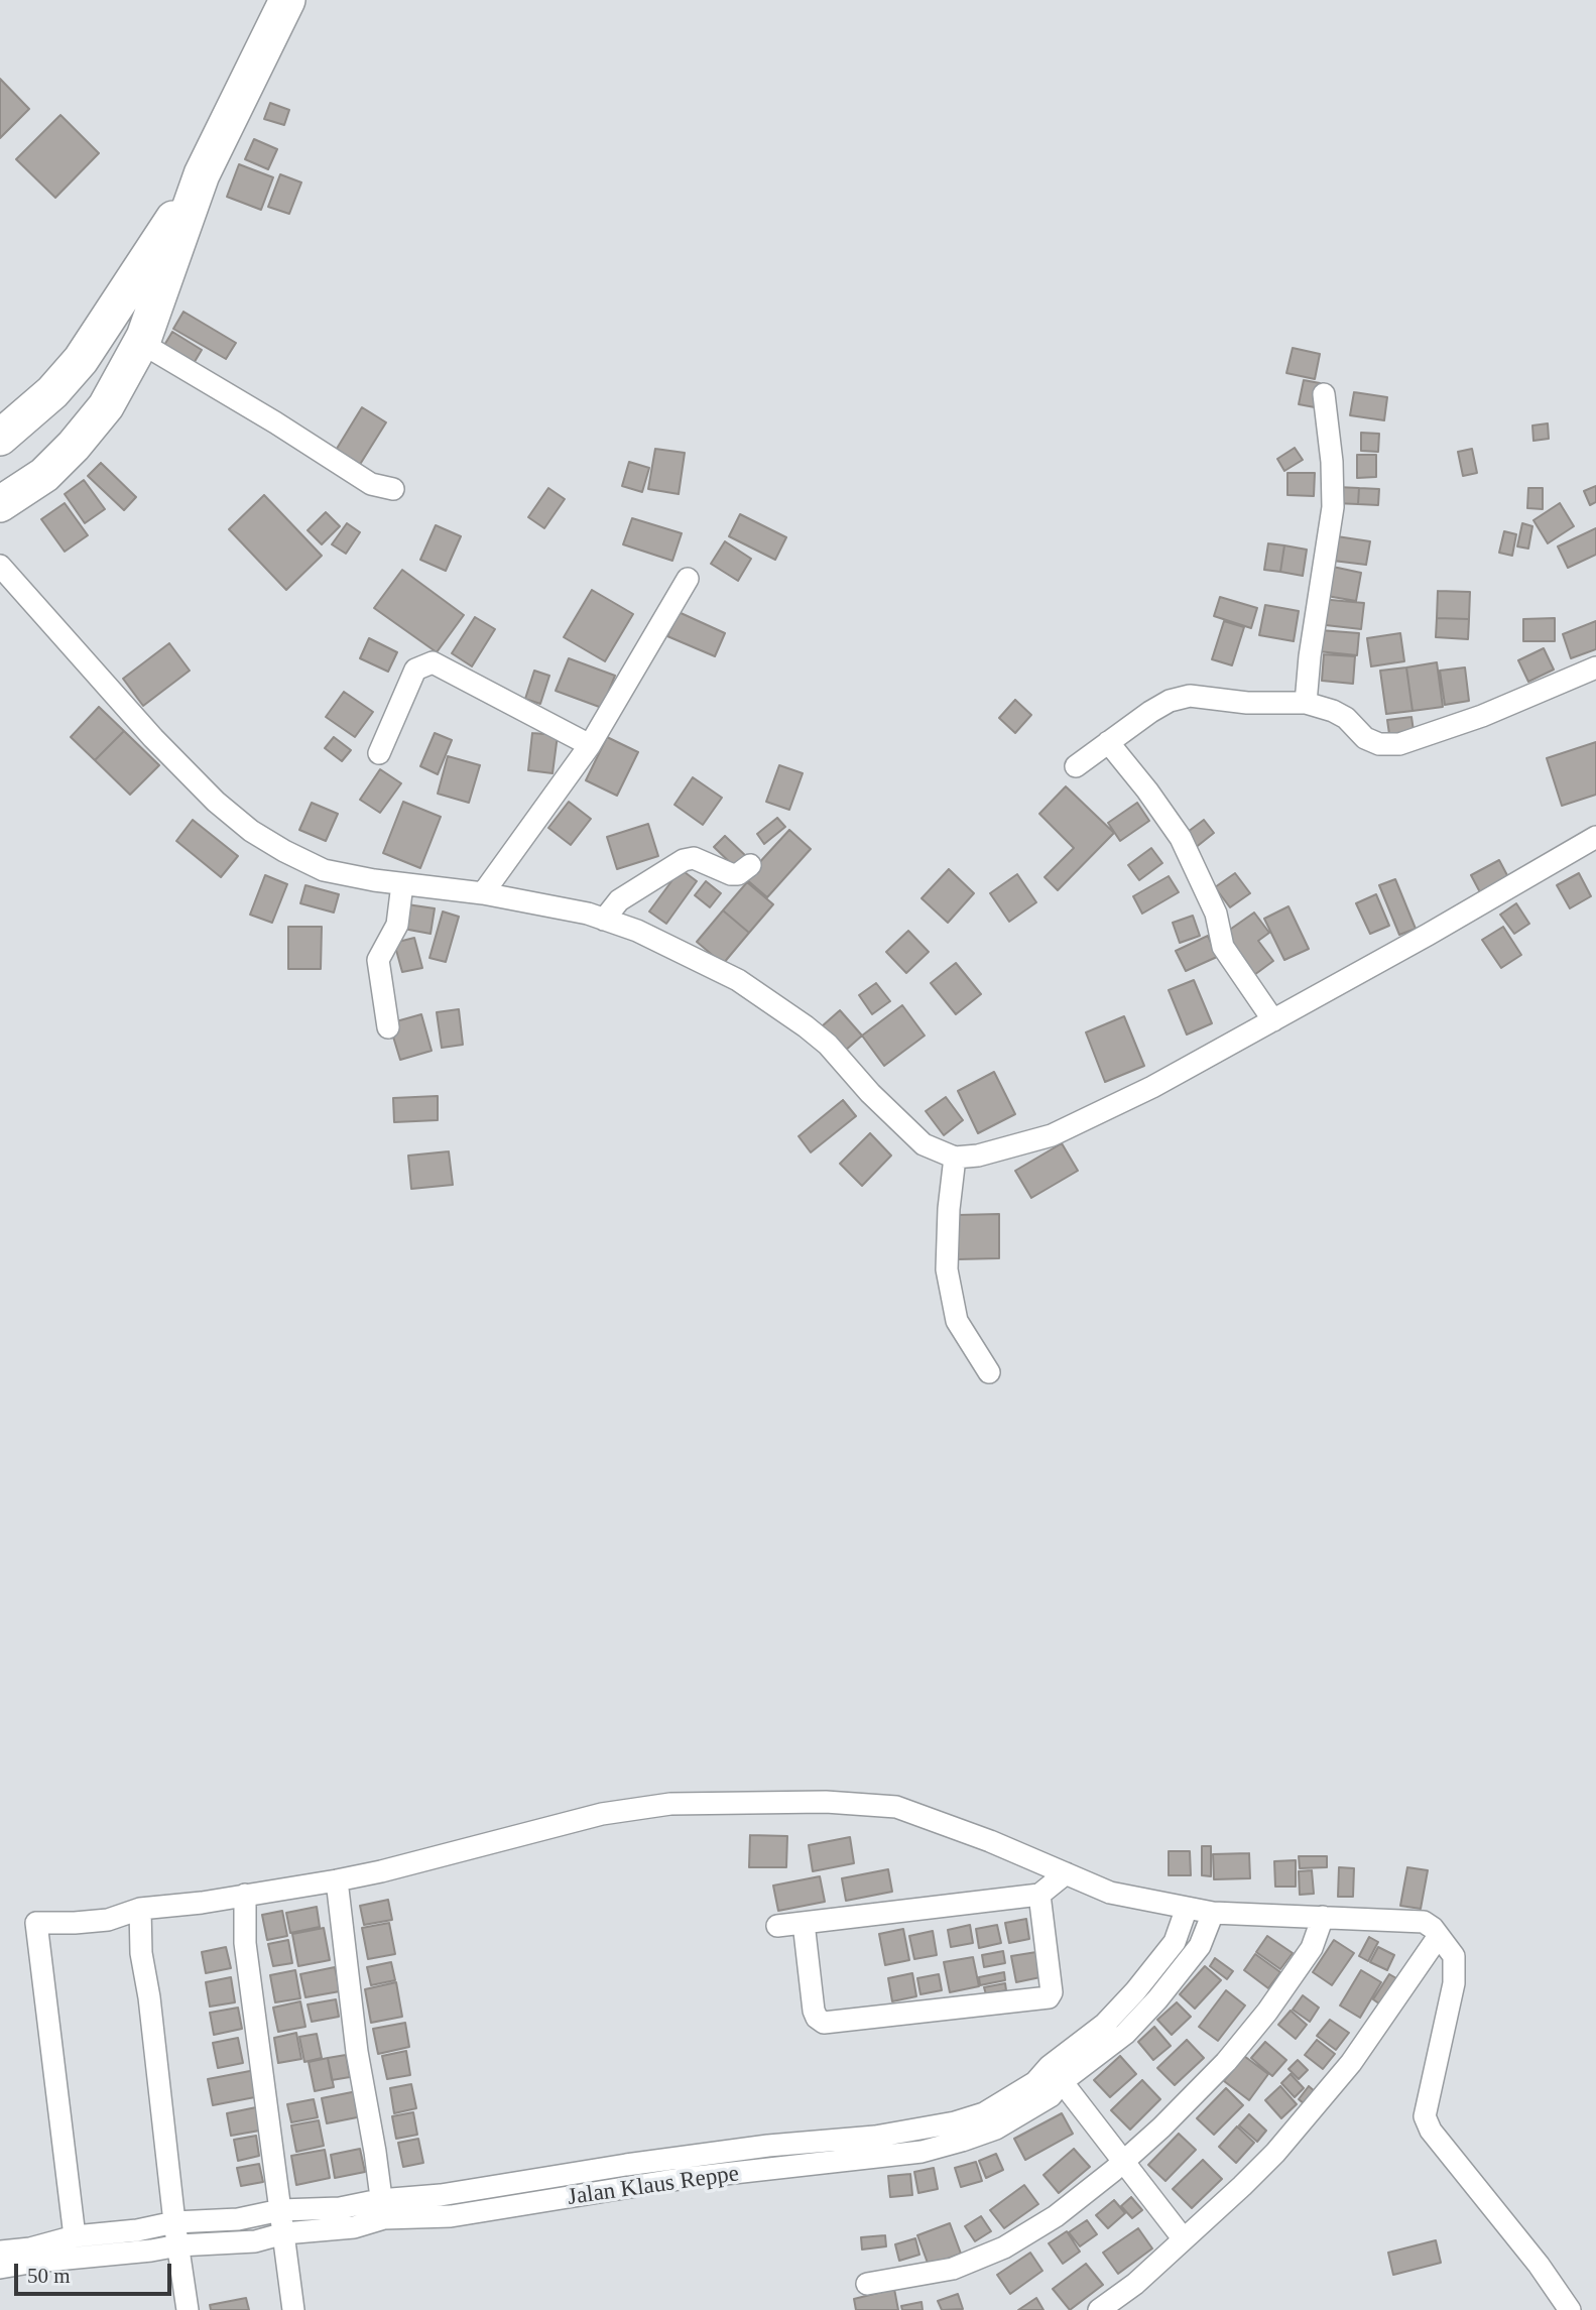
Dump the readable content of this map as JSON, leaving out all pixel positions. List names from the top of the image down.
{
  "streets": {
    "street": ["Jalan Klaus Reppe"]
  },
  "scale_bar": "50 m"
}
